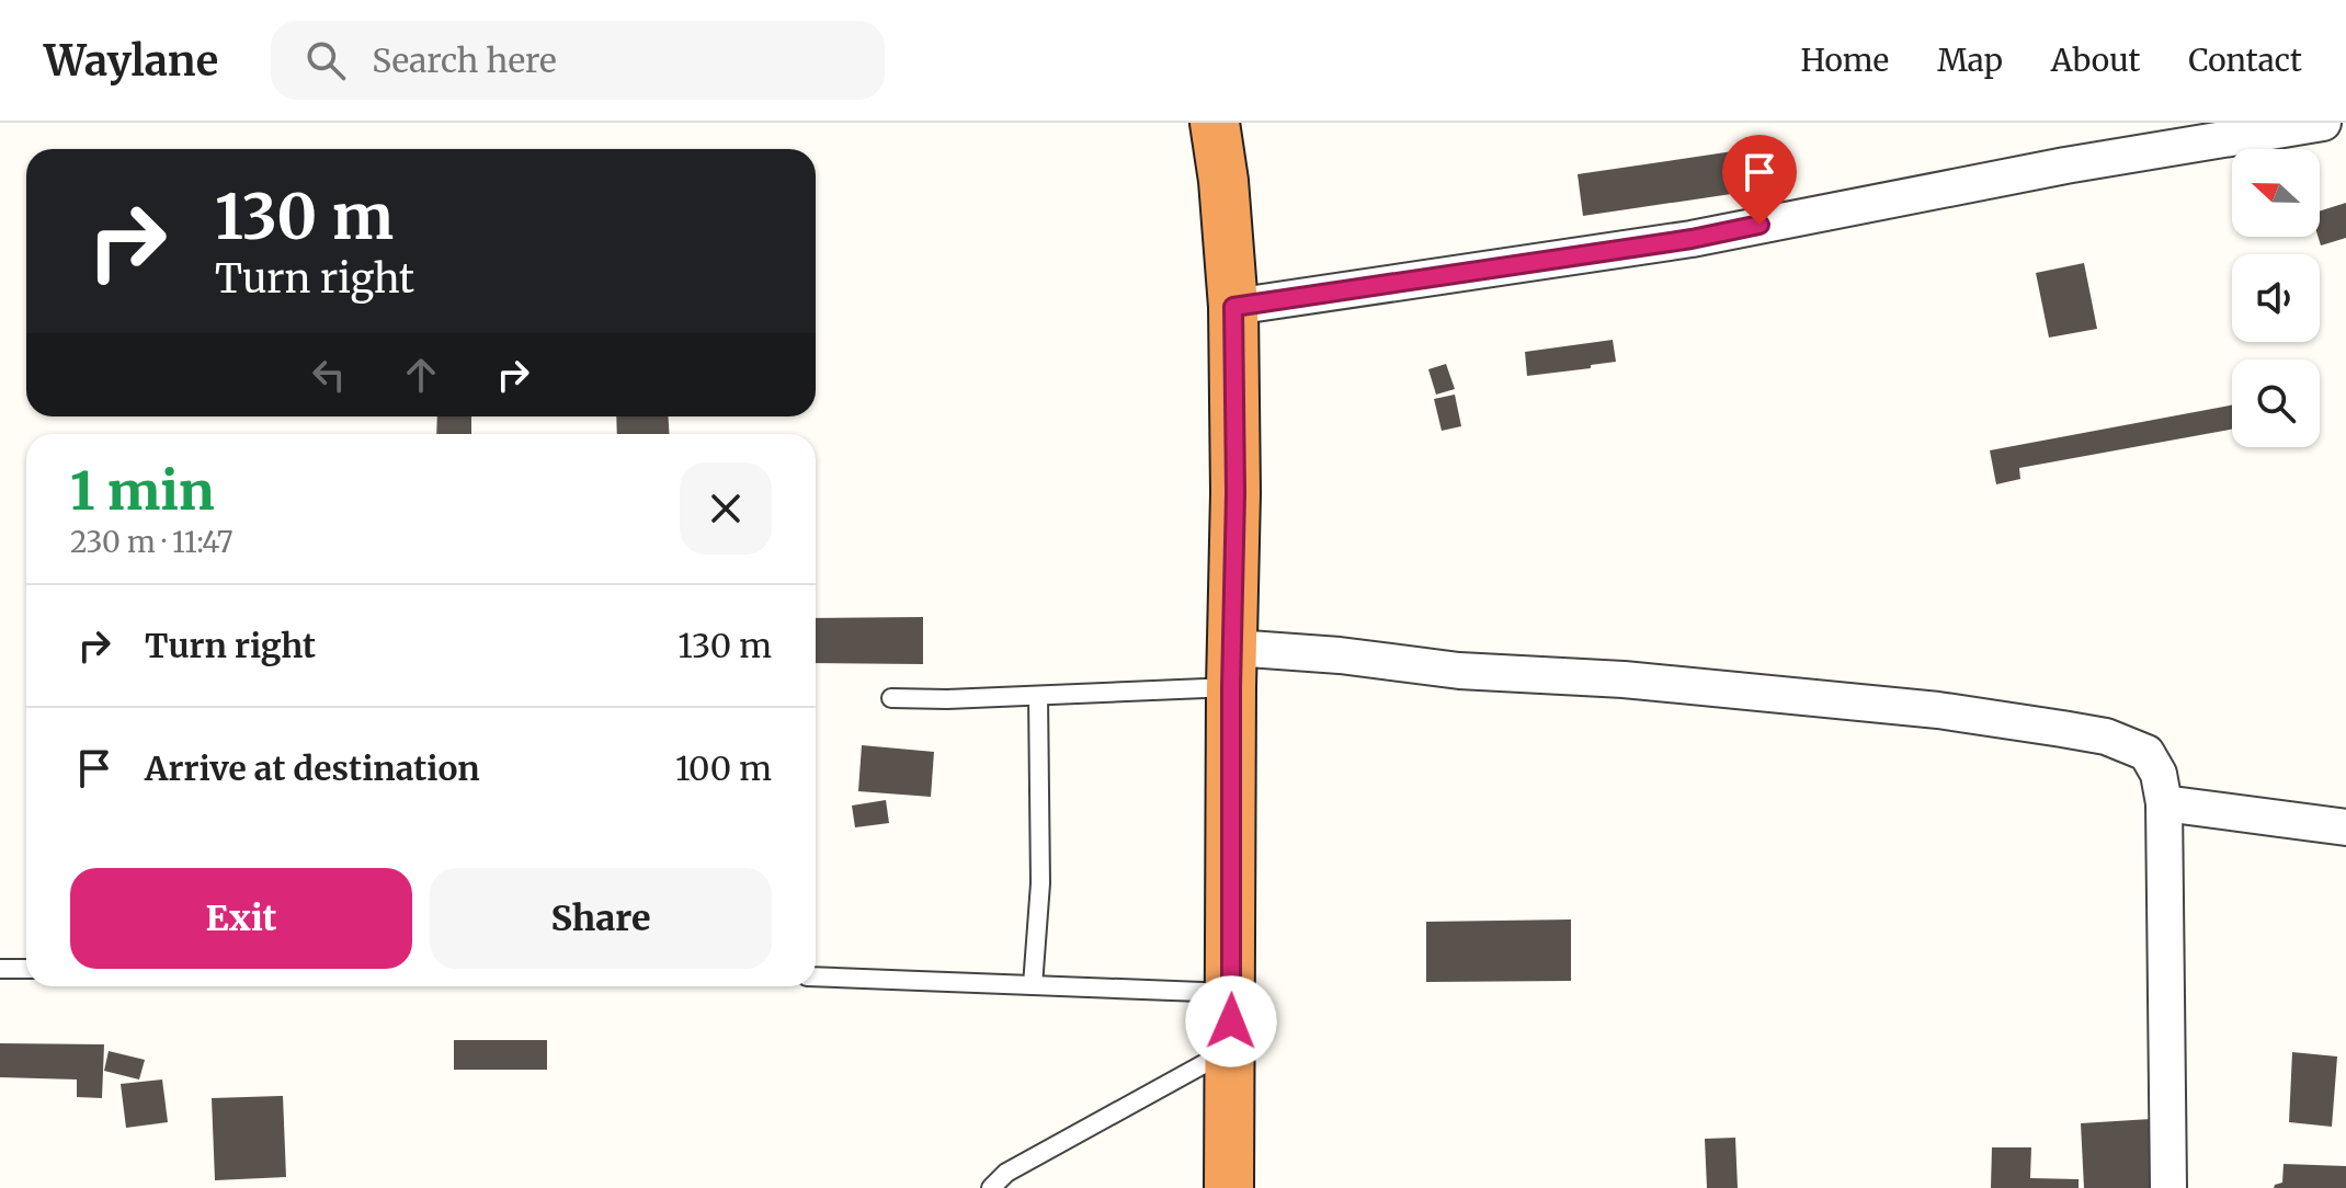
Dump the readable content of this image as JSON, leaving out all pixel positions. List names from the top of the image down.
{
  "north": "left",
  "page": {
    "header": "Waylane",
    "search": "Search here",
    "nav": [
      "Home",
      "Map",
      "About",
      "Contact"
    ],
    "turn": ["130 m", "Turn right"],
    "heading": ["1 min", "230 m · 11:47"],
    "list": [
      {
        "name": "Turn right",
        "value": "130 m"
      },
      {
        "name": "Arrive at destination",
        "value": "100 m"
      }
    ],
    "buttons": ["Exit", "Share"]
  }
}
